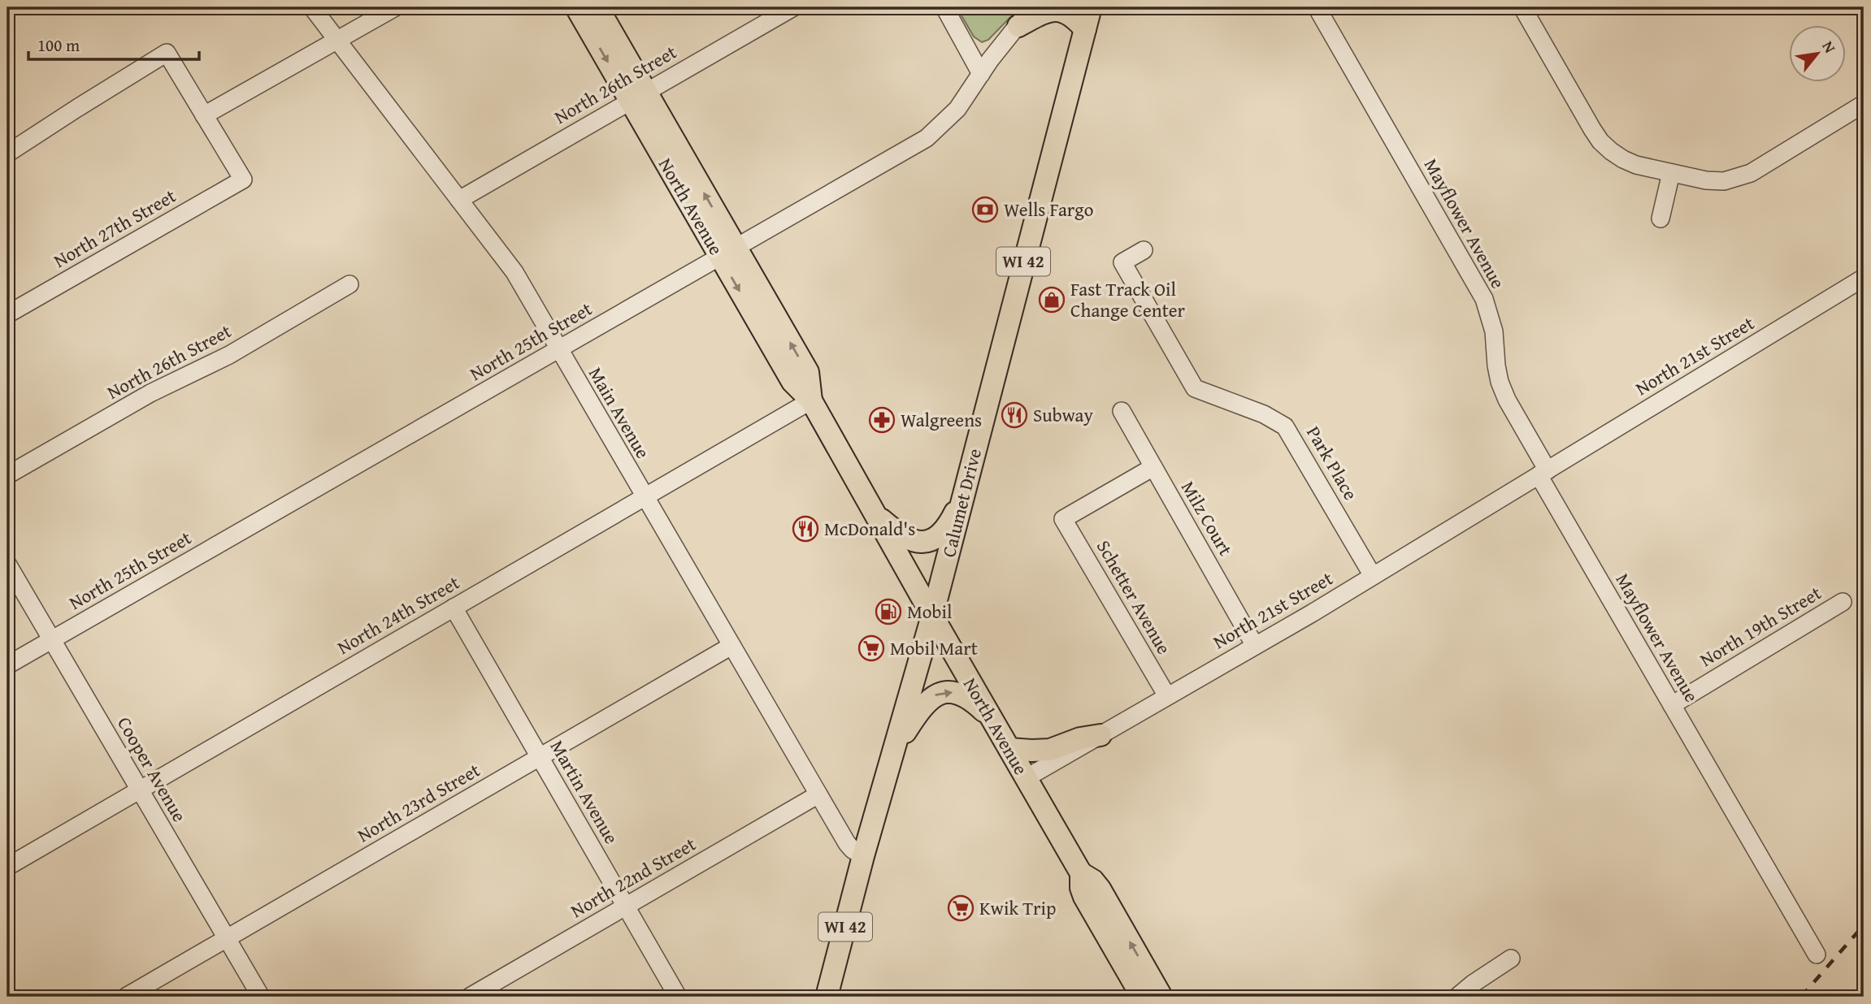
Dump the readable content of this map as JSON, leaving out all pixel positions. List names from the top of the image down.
{
  "streets": {
    "main road": ["North Avenue", "WI 42", "Calumet Drive"],
    "street": [
      "North 26th Street",
      "Mayflower Avenue",
      "North 27th Street",
      "North 25th Street",
      "North 21st Street",
      "Main Avenue",
      "Park Place",
      "Milz Court",
      "Schetter Avenue",
      "North 24th Street",
      "North 19th Street",
      "Cooper Avenue",
      "Martin Avenue",
      "North 23rd Street",
      "North 22nd Street"
    ]
  },
  "crossings": [
    ["North 26th Street", "North Avenue"],
    ["North 26th Street", "Main Avenue"],
    ["North Avenue", "North 25th Street"],
    ["North Avenue", "North 21st Street"],
    ["North Avenue", "Calumet Drive"],
    ["North Avenue", "North 24th Street"],
    ["Mayflower Avenue", "North 21st Street"],
    ["Mayflower Avenue", "North 19th Street"],
    ["North 25th Street", "Main Avenue"],
    ["North 25th Street", "Cooper Avenue"],
    ["North 21st Street", "Park Place"],
    ["North 21st Street", "Milz Court"],
    ["North 21st Street", "Schetter Avenue"],
    ["Main Avenue", "Calumet Drive"],
    ["Main Avenue", "North 24th Street"],
    ["Main Avenue", "North 23rd Street"],
    ["Main Avenue", "North 22nd Street"],
    ["Milz Court", "Schetter Avenue"],
    ["North 24th Street", "Cooper Avenue"],
    ["North 24th Street", "Martin Avenue"],
    ["Cooper Avenue", "North 23rd Street"],
    ["Martin Avenue", "North 23rd Street"],
    ["Martin Avenue", "North 22nd Street"]
  ],
  "places": {
    "bank": ["Wells Fargo"],
    "shop": ["Fast Track Oil Change Center"],
    "restaurant": ["Subway", "McDonald's"],
    "pharmacy": ["Walgreens"],
    "fuel station": ["Mobil"],
    "supermarket": ["Mobil Mart", "Kwik Trip"]
  },
  "scale_bar": "100 m",
  "north": "top right"
}
